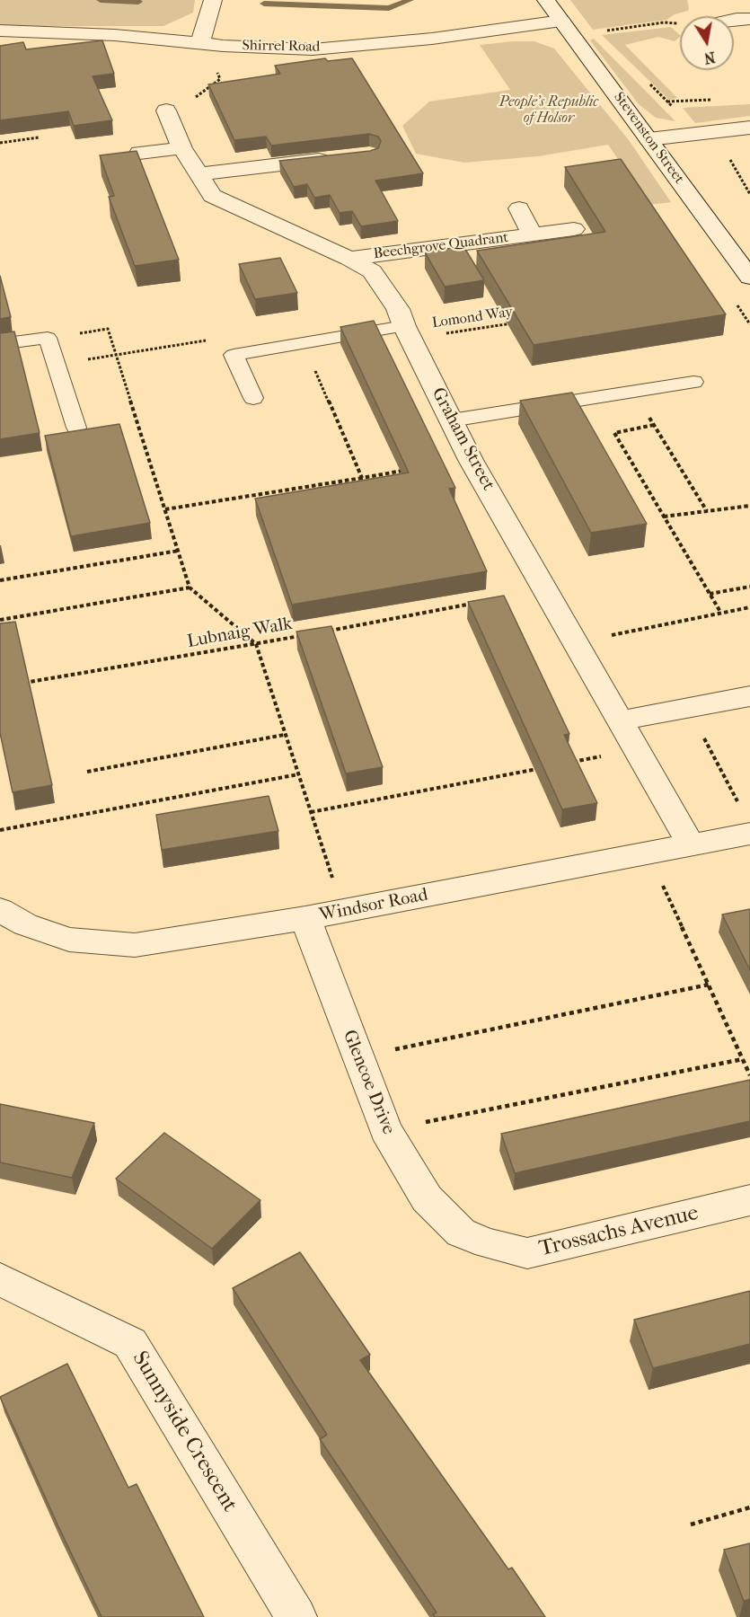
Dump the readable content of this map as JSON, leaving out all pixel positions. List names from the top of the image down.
{
  "streets": {
    "street": [
      "Shirrel Road",
      "Stevenston Street",
      "Beechgrove Quadrant",
      "Graham Street",
      "Windsor Road",
      "Glencoe Drive",
      "Trossachs Avenue",
      "Sunnyside Crescent"
    ],
    "path": ["Lomond Way", "Lubnaig Walk"]
  },
  "crossings": [
    ["Shirrel Road", "Stevenston Street"],
    ["Beechgrove Quadrant", "Graham Street"],
    ["Lomond Way", "Graham Street"],
    ["Graham Street", "Windsor Road"],
    ["Windsor Road", "Glencoe Drive"],
    ["Glencoe Drive", "Trossachs Avenue"]
  ],
  "parks": ["People's Republic of Holsor"],
  "north": "bottom"
}
